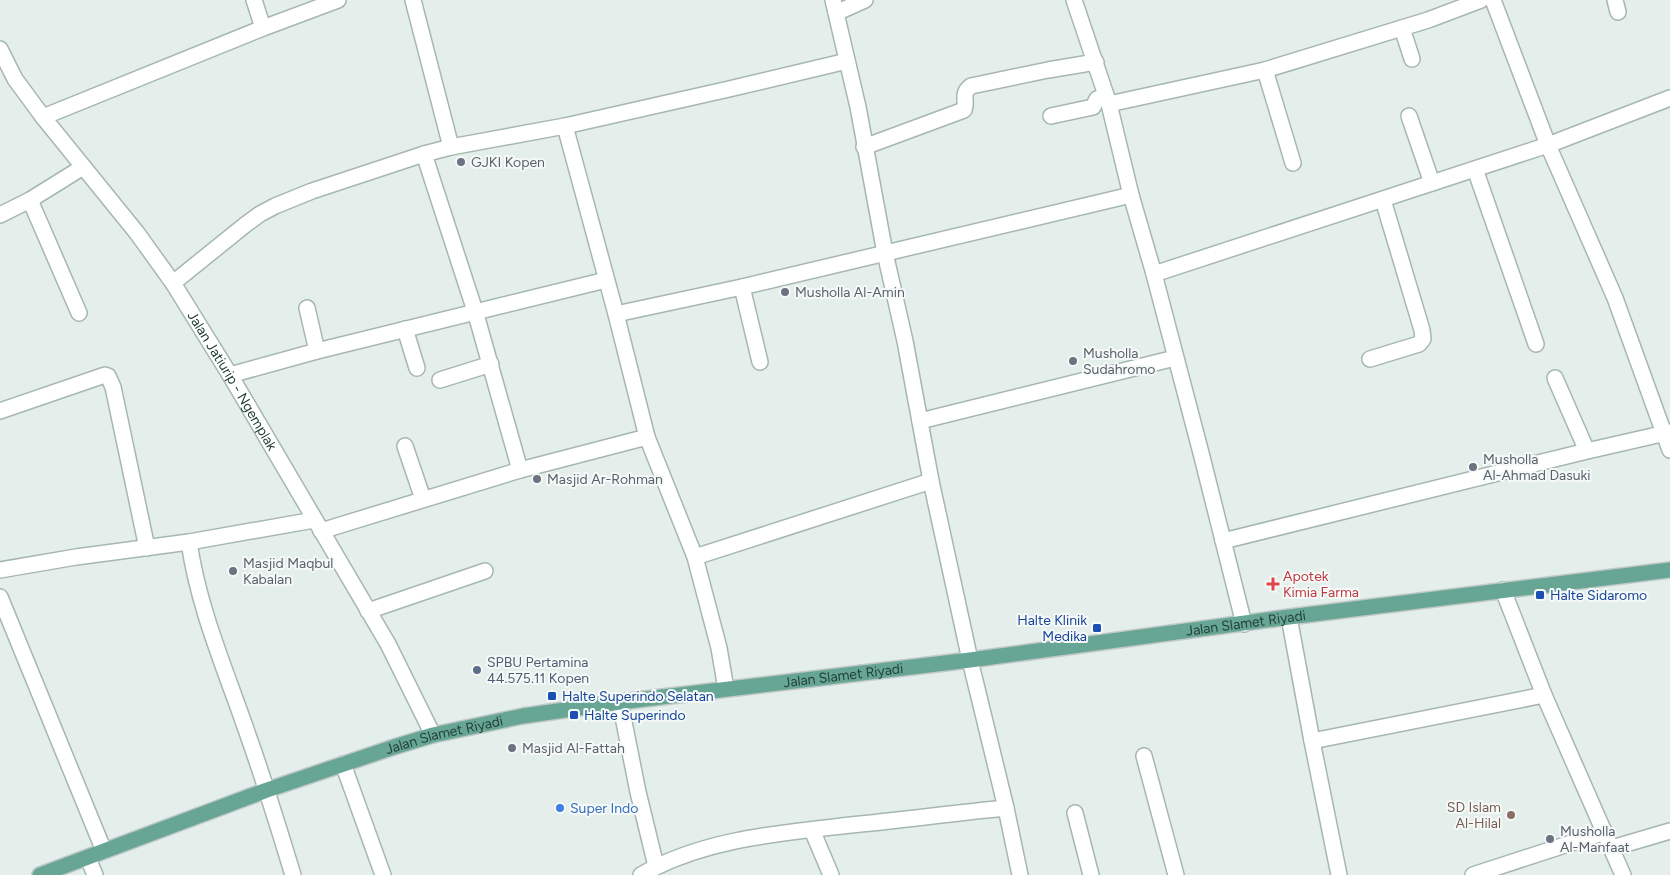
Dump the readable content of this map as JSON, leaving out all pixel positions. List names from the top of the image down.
{
  "streets": {
    "main road": ["Jalan Slamet Riyadi"],
    "street": ["Jalan Jatiurip - Ngemplak"]
  },
  "crossings": [
    ["Jalan Jatiurip - Ngemplak", "Jalan Slamet Riyadi"]
  ],
  "places": {
    "other": [
      "GJKI Kopen",
      "Musholla Al-Amin",
      "Musholla Sudahromo",
      "Musholla Al-Ahmad Dasuki",
      "Masjid Ar-Rohman",
      "Masjid Maqbul Kabalan",
      "SPBU Pertamina 44.575.11 Kopen",
      "Masjid Al-Fattah",
      "Super Indo",
      "SD Islam Al-Hilal",
      "Musholla Al-Manfaat"
    ],
    "health": ["Apotek Kimia Farma"],
    "transit": [
      "Halte Sidaromo",
      "Halte Klinik Medika",
      "Halte Superindo Selatan",
      "Halte Superindo"
    ]
  }
}
